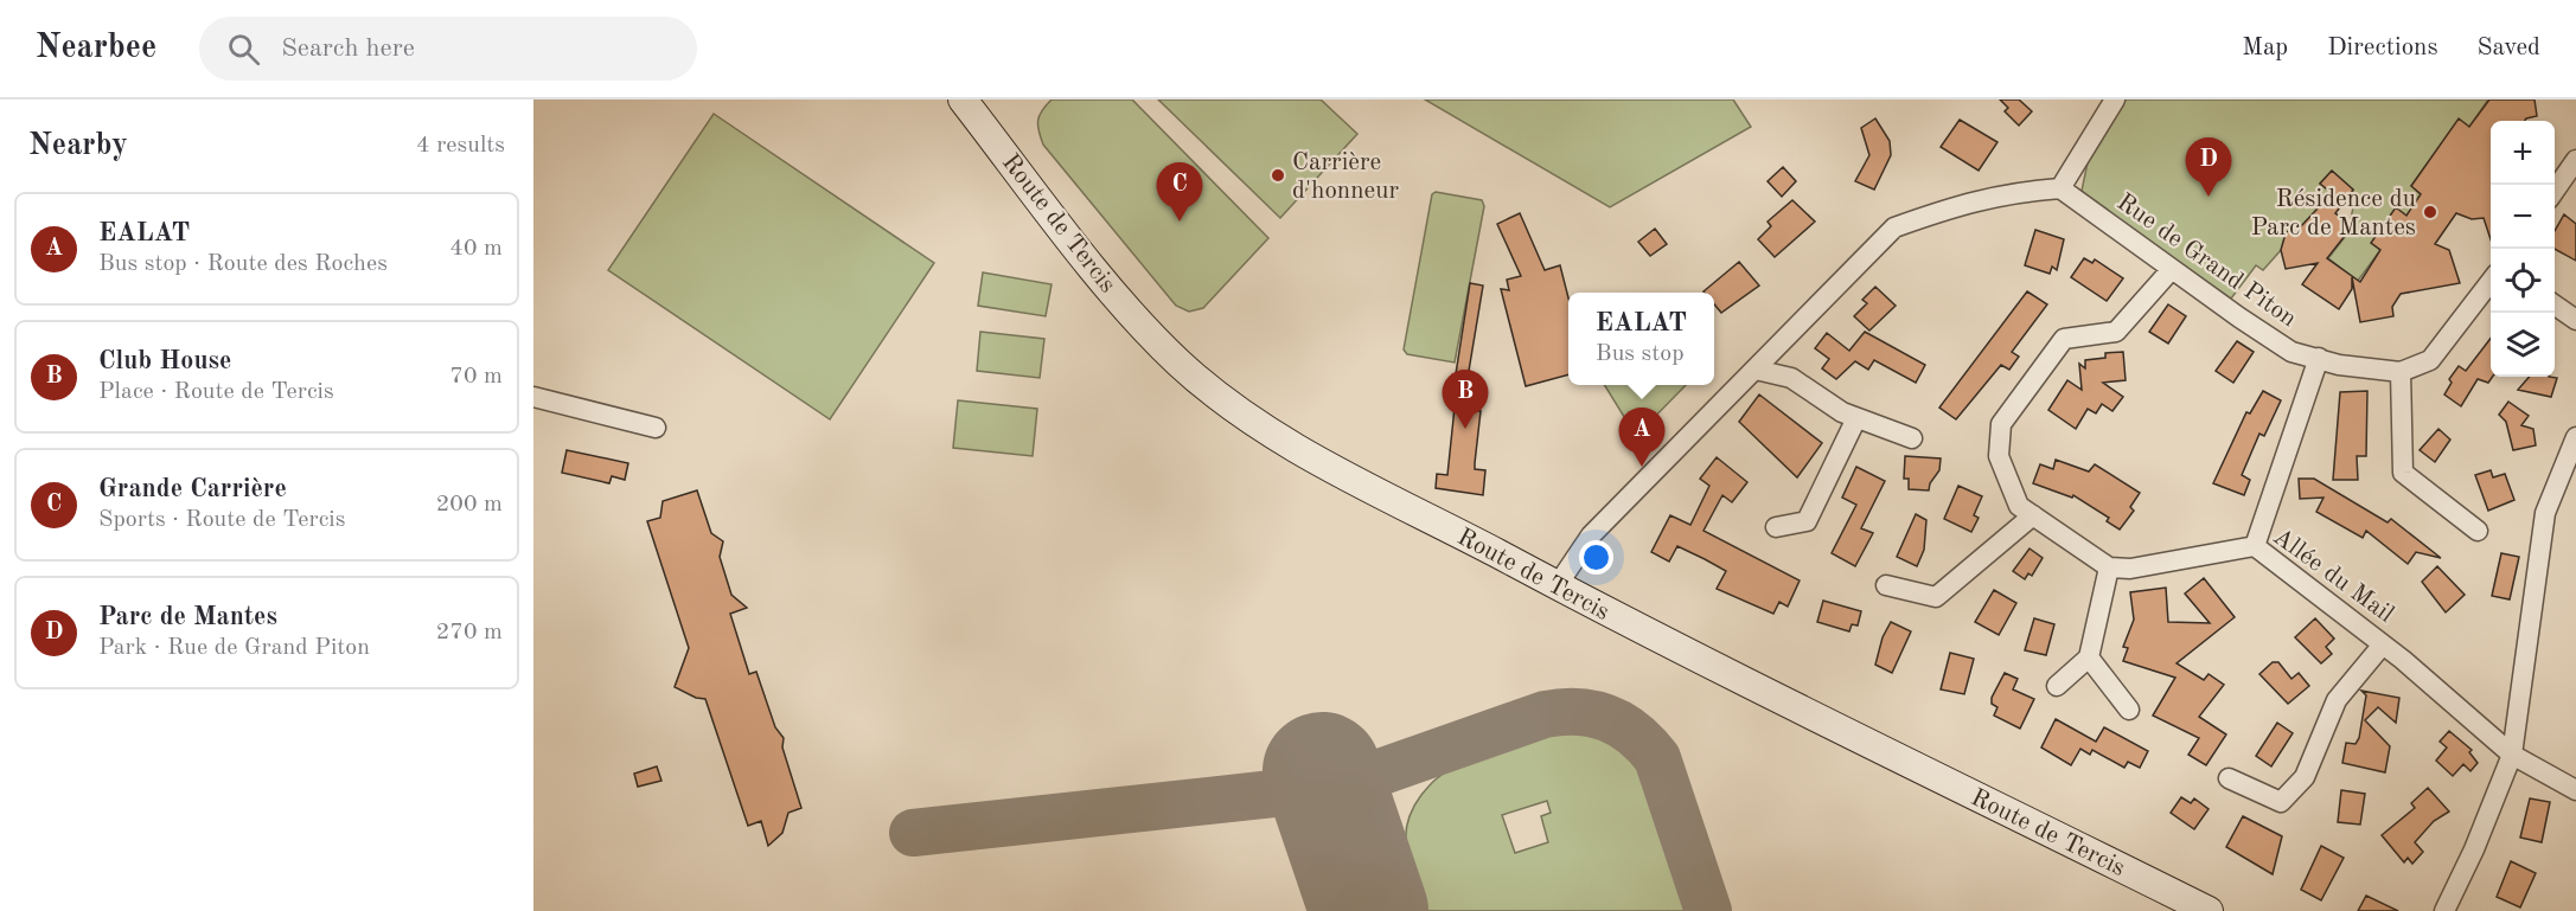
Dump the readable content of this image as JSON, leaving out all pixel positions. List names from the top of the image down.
{
  "streets": {
    "main road": ["Route de Tercis"],
    "street": ["Rue de Grand Piton", "Allée du Mail"]
  },
  "places": ["Carrière d'honneur", "Résidence du Parc de Mantes"],
  "page": {
    "header": "Nearbee",
    "search": "Search here",
    "nav": ["Map", "Directions", "Saved"],
    "heading": ["Nearby", "4 results"],
    "map_buttons": ["+", "−"],
    "pins": [
      "D",
      "C",
      "B",
      "A"
    ],
    "list": [
      {
        "mark": "A",
        "name": "EALAT",
        "note": "Bus stop · Route des Roches",
        "value": "40 m"
      },
      {
        "mark": "B",
        "name": "Club House",
        "note": "Place · Route de Tercis",
        "value": "70 m"
      },
      {
        "mark": "C",
        "name": "Grande Carrière",
        "note": "Sports · Route de Tercis",
        "value": "200 m"
      },
      {
        "mark": "D",
        "name": "Parc de Mantes",
        "note": "Park · Rue de Grand Piton",
        "value": "270 m"
      }
    ],
    "popup": ["EALAT", "Bus stop"]
  }
}
